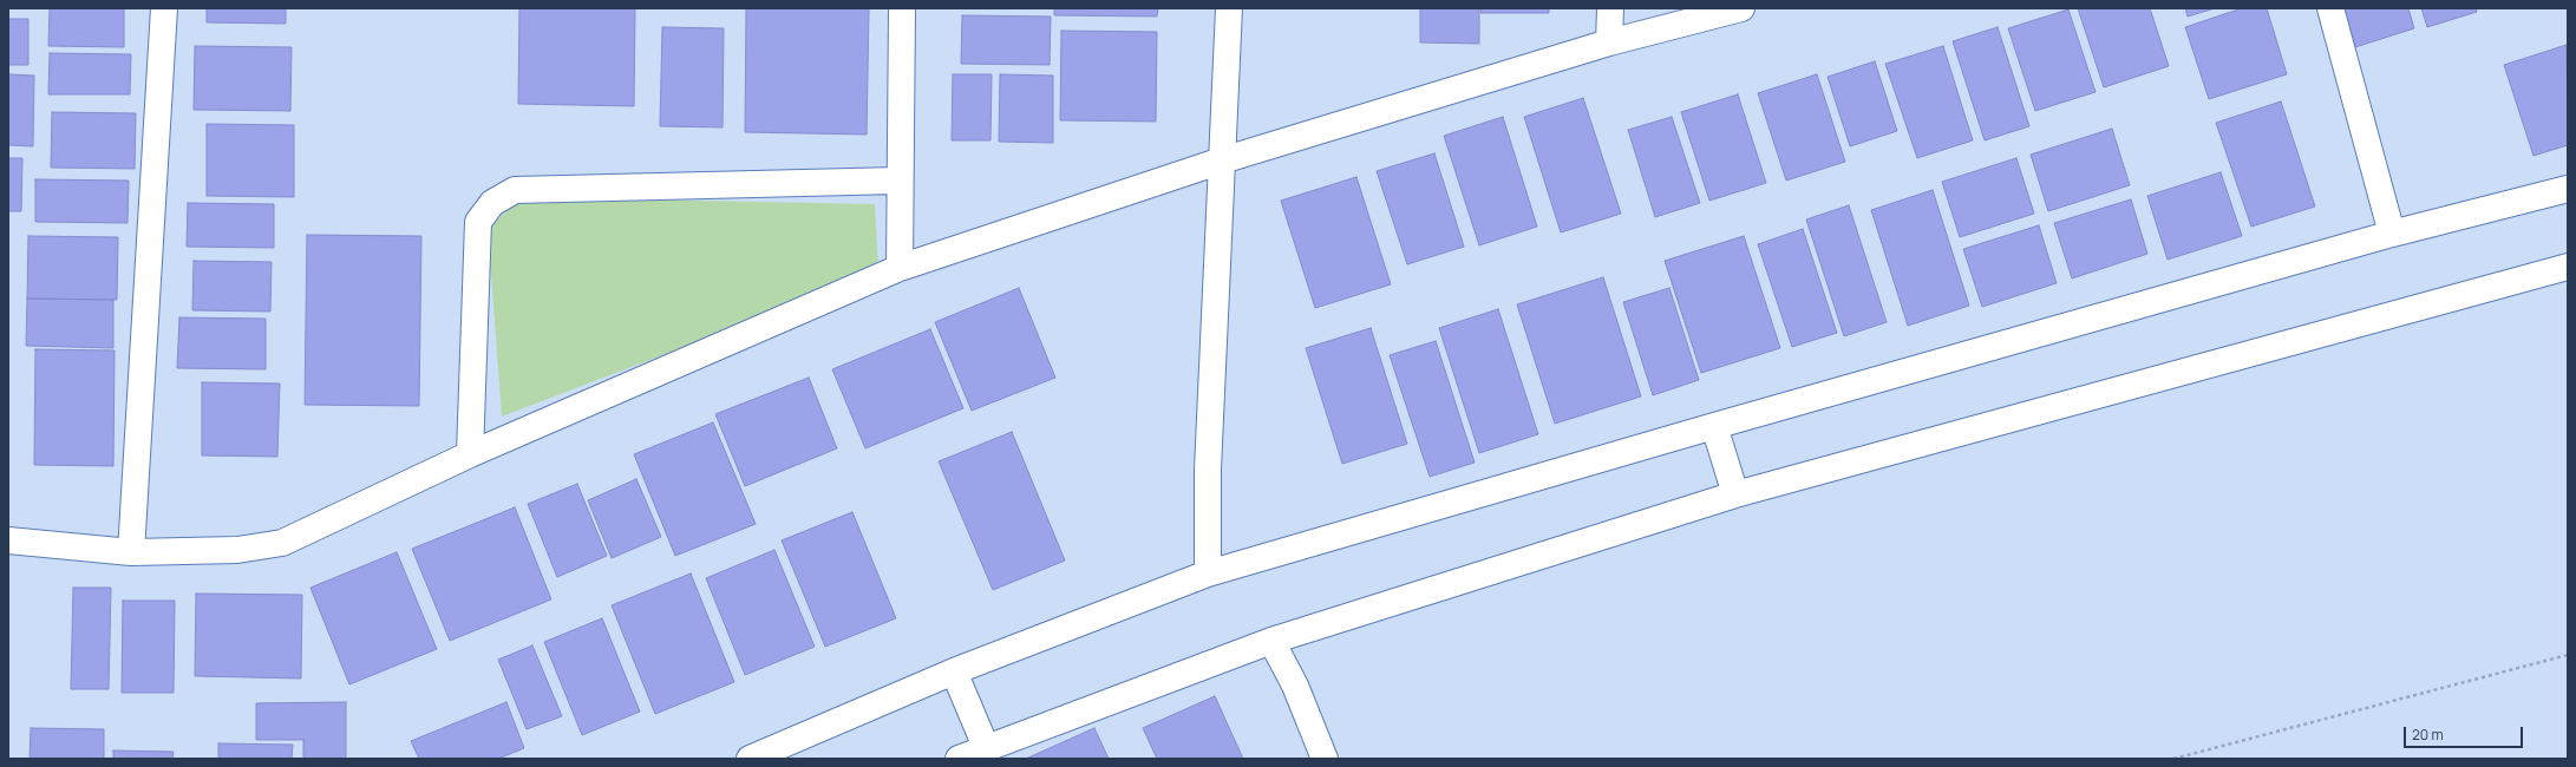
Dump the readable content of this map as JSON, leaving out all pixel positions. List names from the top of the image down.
{
  "scale_bar": "20 m"
}
